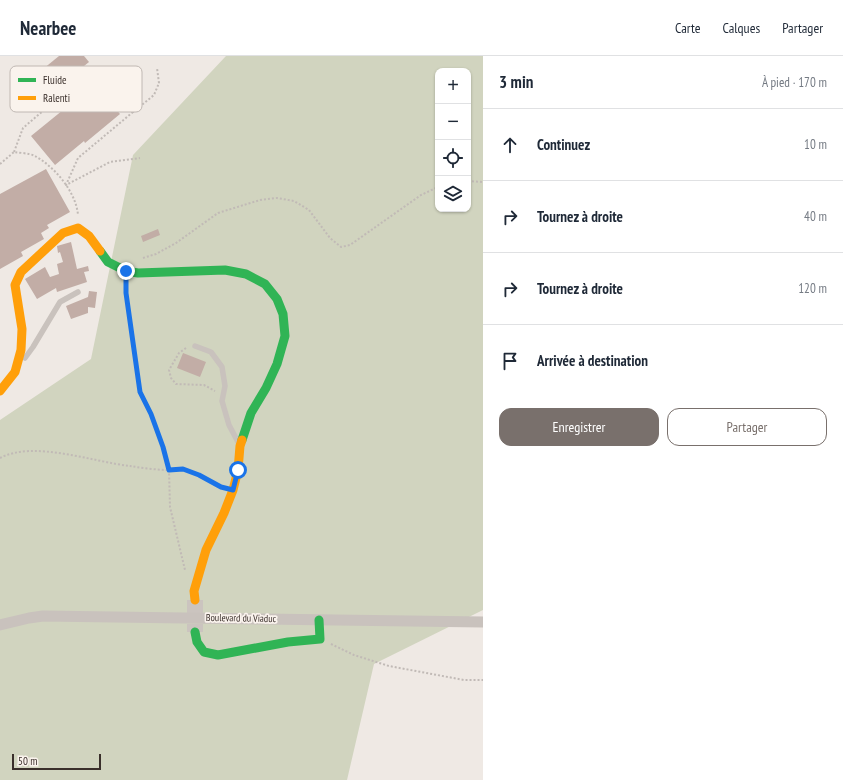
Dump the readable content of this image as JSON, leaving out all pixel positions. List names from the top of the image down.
{
  "streets": {
    "street": ["Boulevard du Viaduc"]
  },
  "legend": ["Fluide", "Ralenti"],
  "scale_bar": "50 m",
  "page": {
    "header": "Nearbee",
    "nav": ["Carte", "Calques", "Partager"],
    "heading": ["3 min", "À pied · 170 m"],
    "map_buttons": ["+", "−"],
    "list": [
      ["Continuez", "10 m"],
      ["Tournez à droite", "40 m"],
      ["Tournez à droite", "120 m"],
      "Arrivée à destination"
    ],
    "buttons": ["Enregistrer", "Partager"],
    "scale": "50 m"
  }
}
